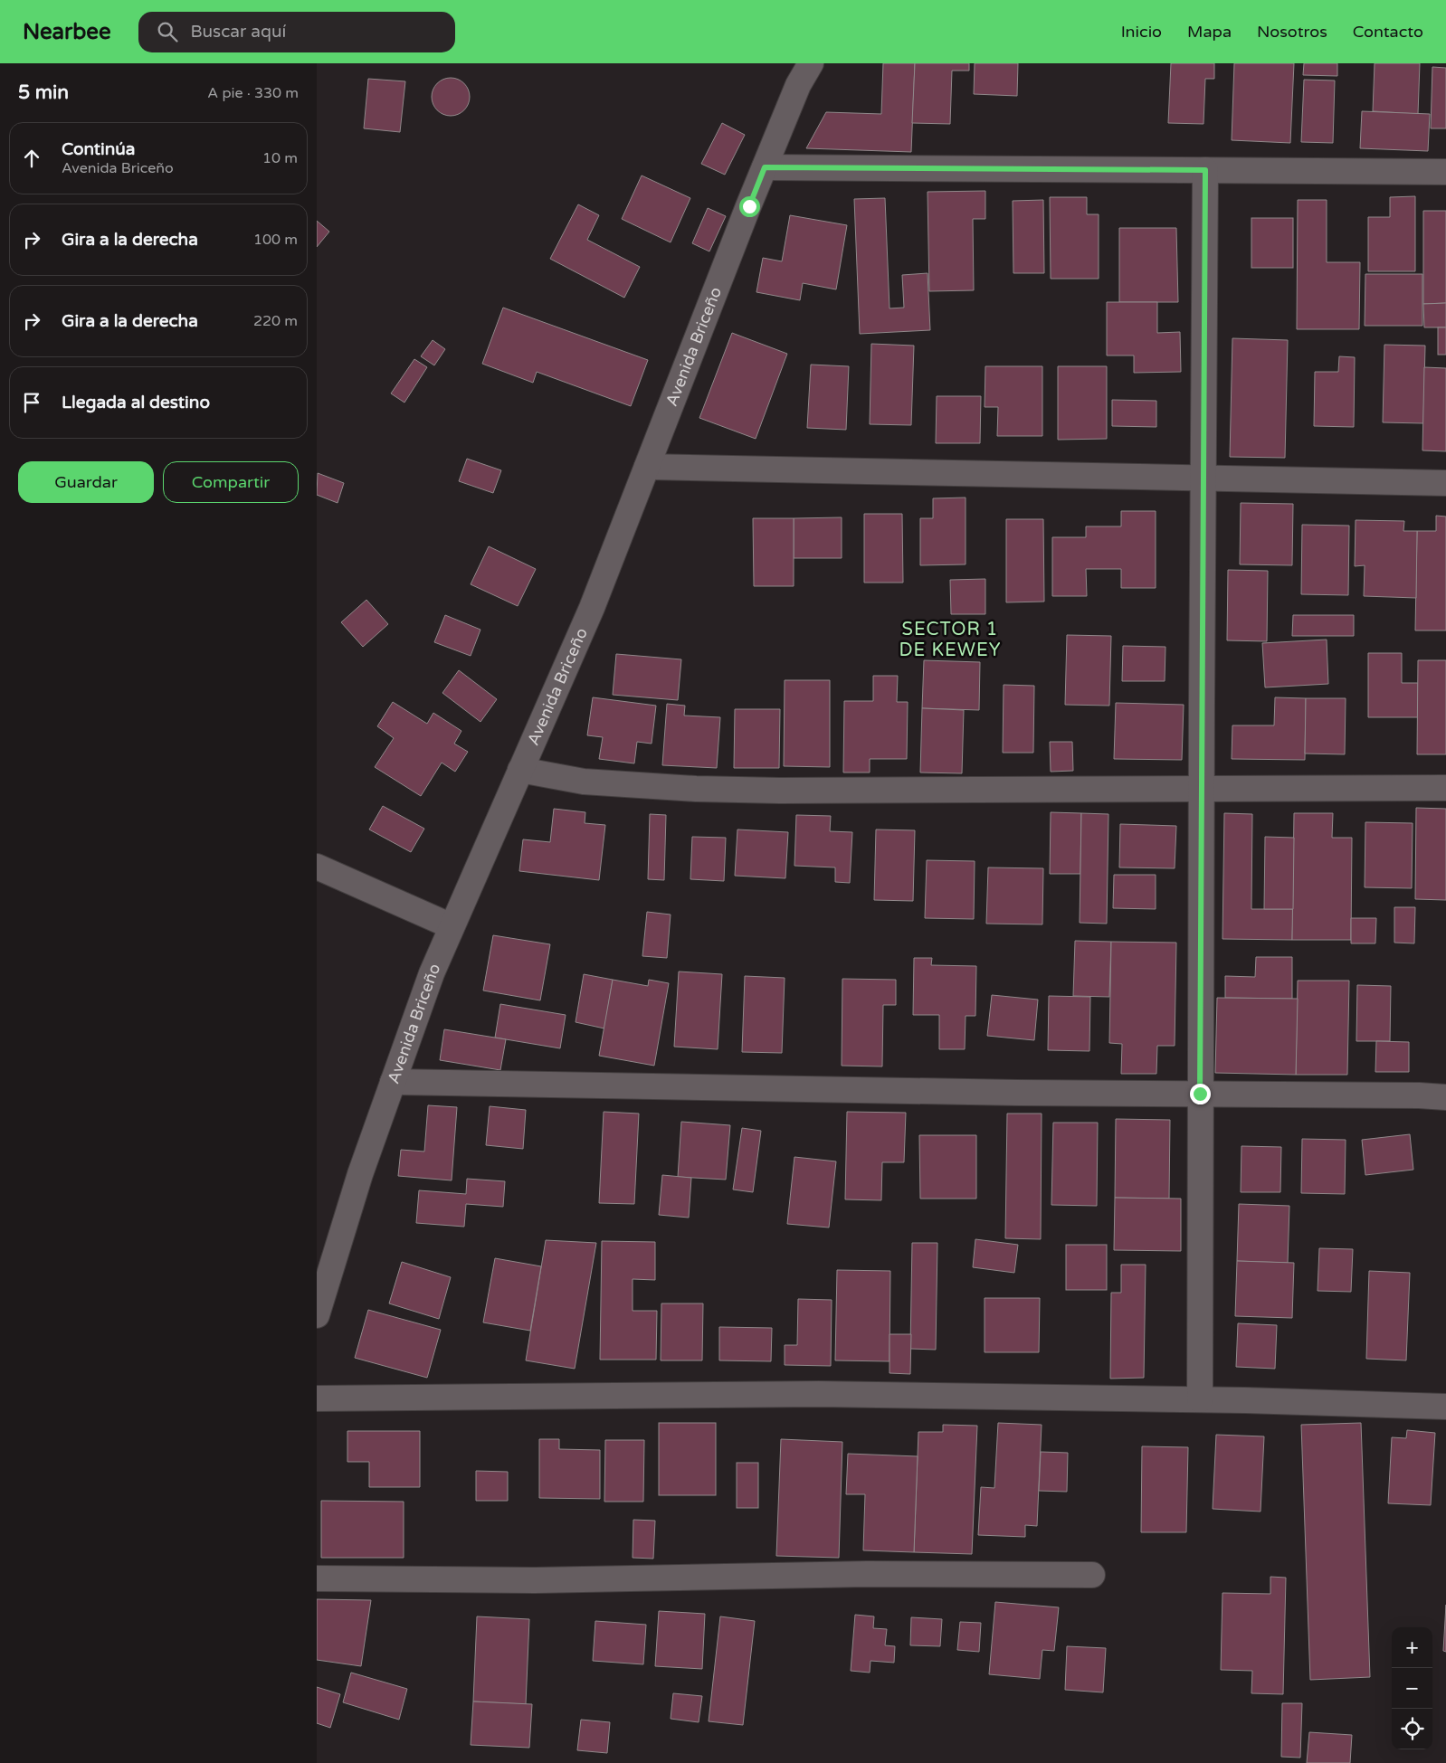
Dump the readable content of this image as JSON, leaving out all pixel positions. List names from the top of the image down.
{
  "streets": {
    "street": ["Avenida Briceño"]
  },
  "districts": ["SECTOR 1 DE KEWEY"],
  "page": {
    "header": "Nearbee",
    "search": "Buscar aquí",
    "nav": [
      "Inicio",
      "Mapa",
      "Nosotros",
      "Contacto"
    ],
    "heading": ["5 min", "A pie · 330 m"],
    "list": [
      ["Continúa", "Avenida Briceño", "10 m"],
      ["Gira a la derecha", "100 m"],
      ["Gira a la derecha", "220 m"],
      "Llegada al destino"
    ],
    "buttons": ["Guardar", "Compartir"],
    "map_buttons": ["+", "−"]
  }
}
